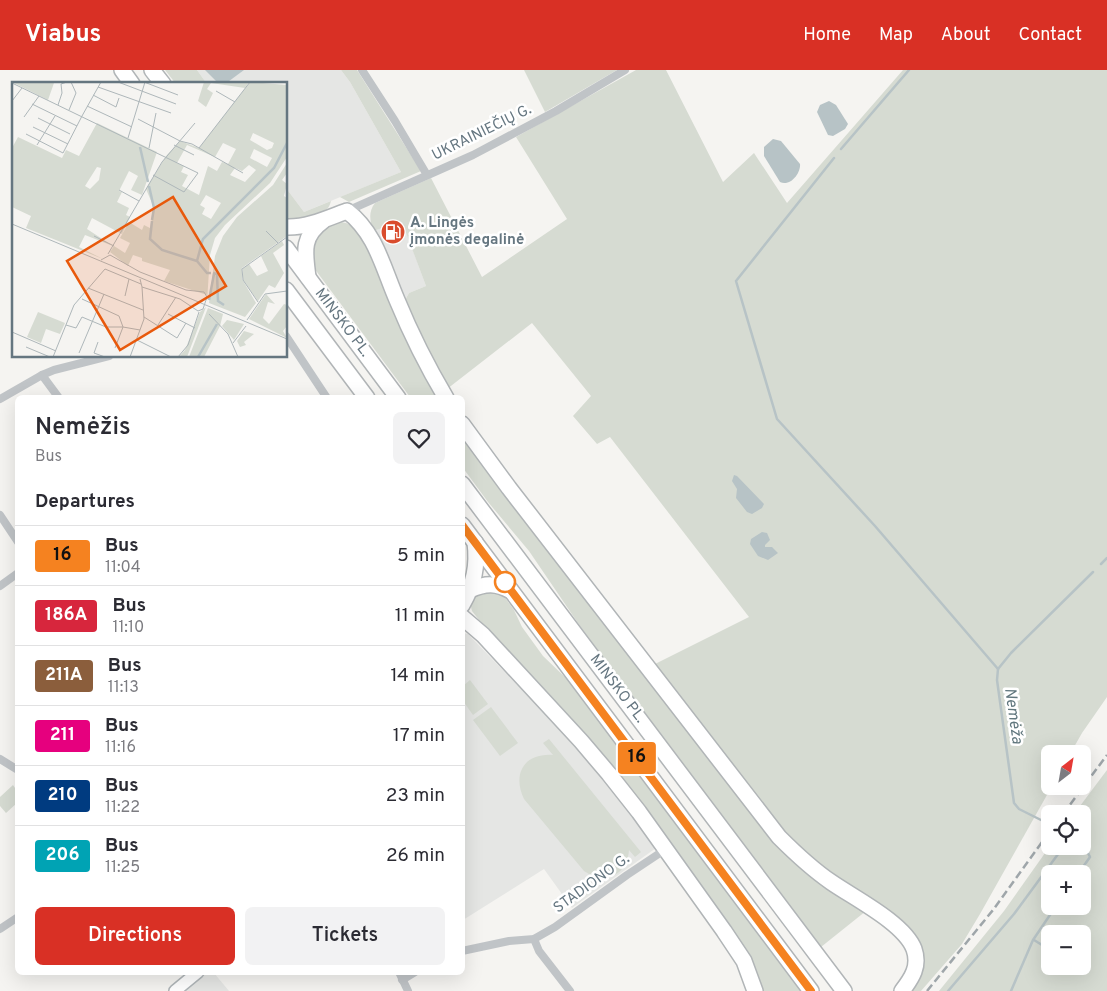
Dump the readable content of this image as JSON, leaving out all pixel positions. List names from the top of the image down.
{
  "streets": {
    "highway": ["MINSKO PL."],
    "street": ["UKRAINIEČIŲ G.", "STADIONO G."]
  },
  "water": ["Nemėža"],
  "places": {
    "fuel station": ["A. Lingės įmonės degalinė"]
  },
  "lines": ["bus line 16"],
  "north": "top right",
  "page": {
    "header": "Viabus",
    "nav": [
      "Home",
      "Map",
      "About",
      "Contact"
    ],
    "on_map": "16",
    "heading": [
      ["Nemėžis", "Bus"],
      "Departures"
    ],
    "list": [
      {
        "mark": "16",
        "name": "Bus",
        "note": "11:04",
        "value": "5 min"
      },
      {
        "mark": "186A",
        "name": "Bus",
        "note": "11:10",
        "value": "11 min"
      },
      {
        "mark": "211A",
        "name": "Bus",
        "note": "11:13",
        "value": "14 min"
      },
      {
        "mark": "211",
        "name": "Bus",
        "note": "11:16",
        "value": "17 min"
      },
      {
        "mark": "210",
        "name": "Bus",
        "note": "11:22",
        "value": "23 min"
      },
      {
        "mark": "206",
        "name": "Bus",
        "note": "11:25",
        "value": "26 min"
      }
    ],
    "map_buttons": ["+", "−"],
    "buttons": ["Directions", "Tickets"]
  }
}
